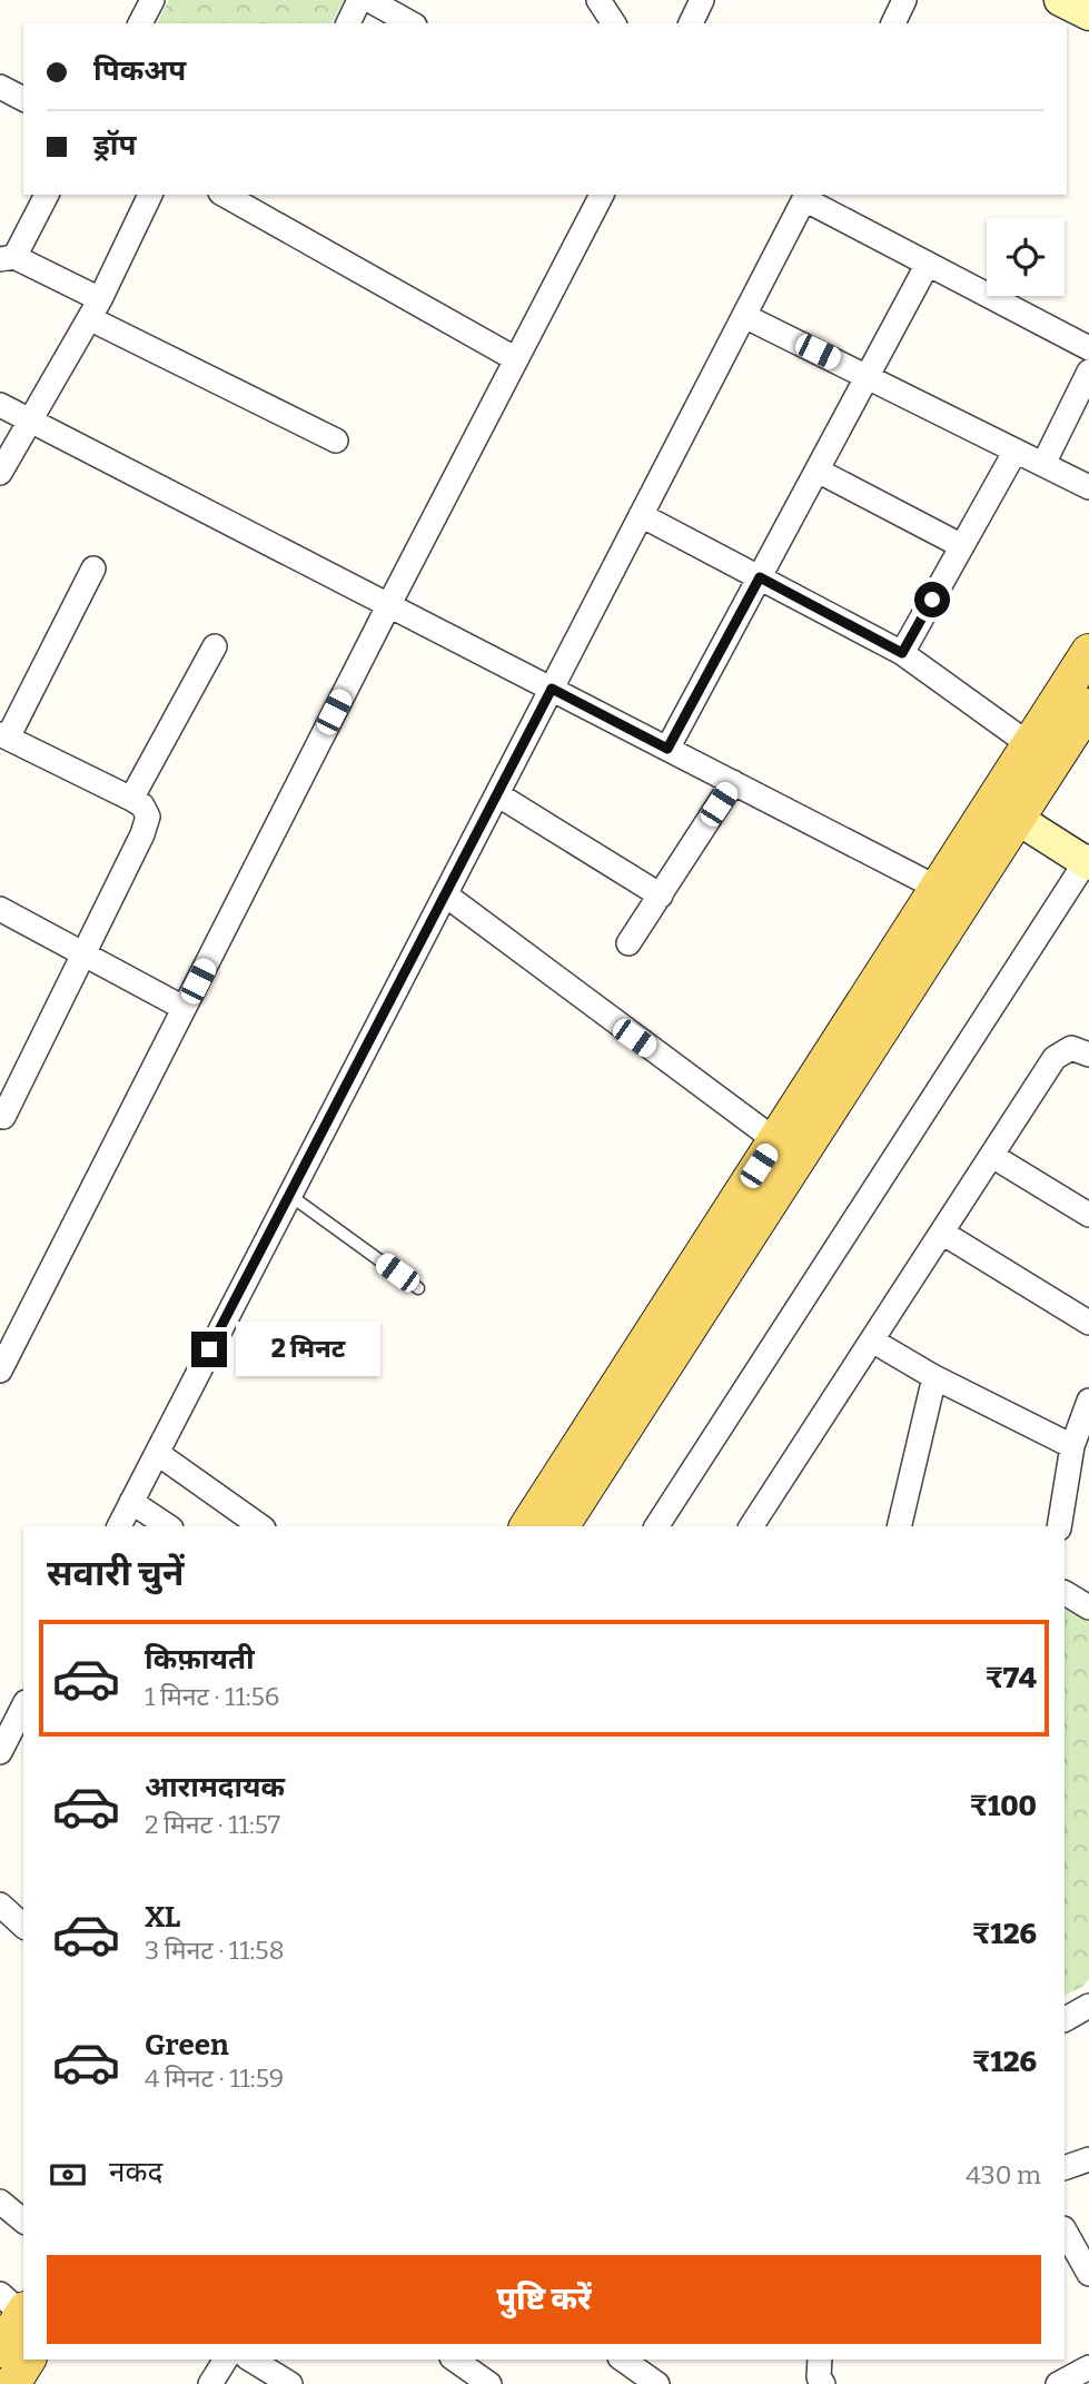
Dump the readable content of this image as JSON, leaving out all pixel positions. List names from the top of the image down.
{
  "page": {
    "banner": ["पिकअप", "ड्रॉप"],
    "bubble": "2 मिनट",
    "heading": "सवारी चुनें",
    "list": [
      {
        "name": "किफ़ायती",
        "note": "1 मिनट · 11:56",
        "value": "₹74"
      },
      {
        "name": "आरामदायक",
        "note": "2 मिनट · 11:57",
        "value": "₹100"
      },
      {
        "name": "XL",
        "note": "3 मिनट · 11:58",
        "value": "₹126"
      },
      {
        "name": "Green",
        "note": "4 मिनट · 11:59",
        "value": "₹126"
      }
    ],
    "pay": ["नकद", "430 m"],
    "buttons": "पुष्टि करें"
  }
}
